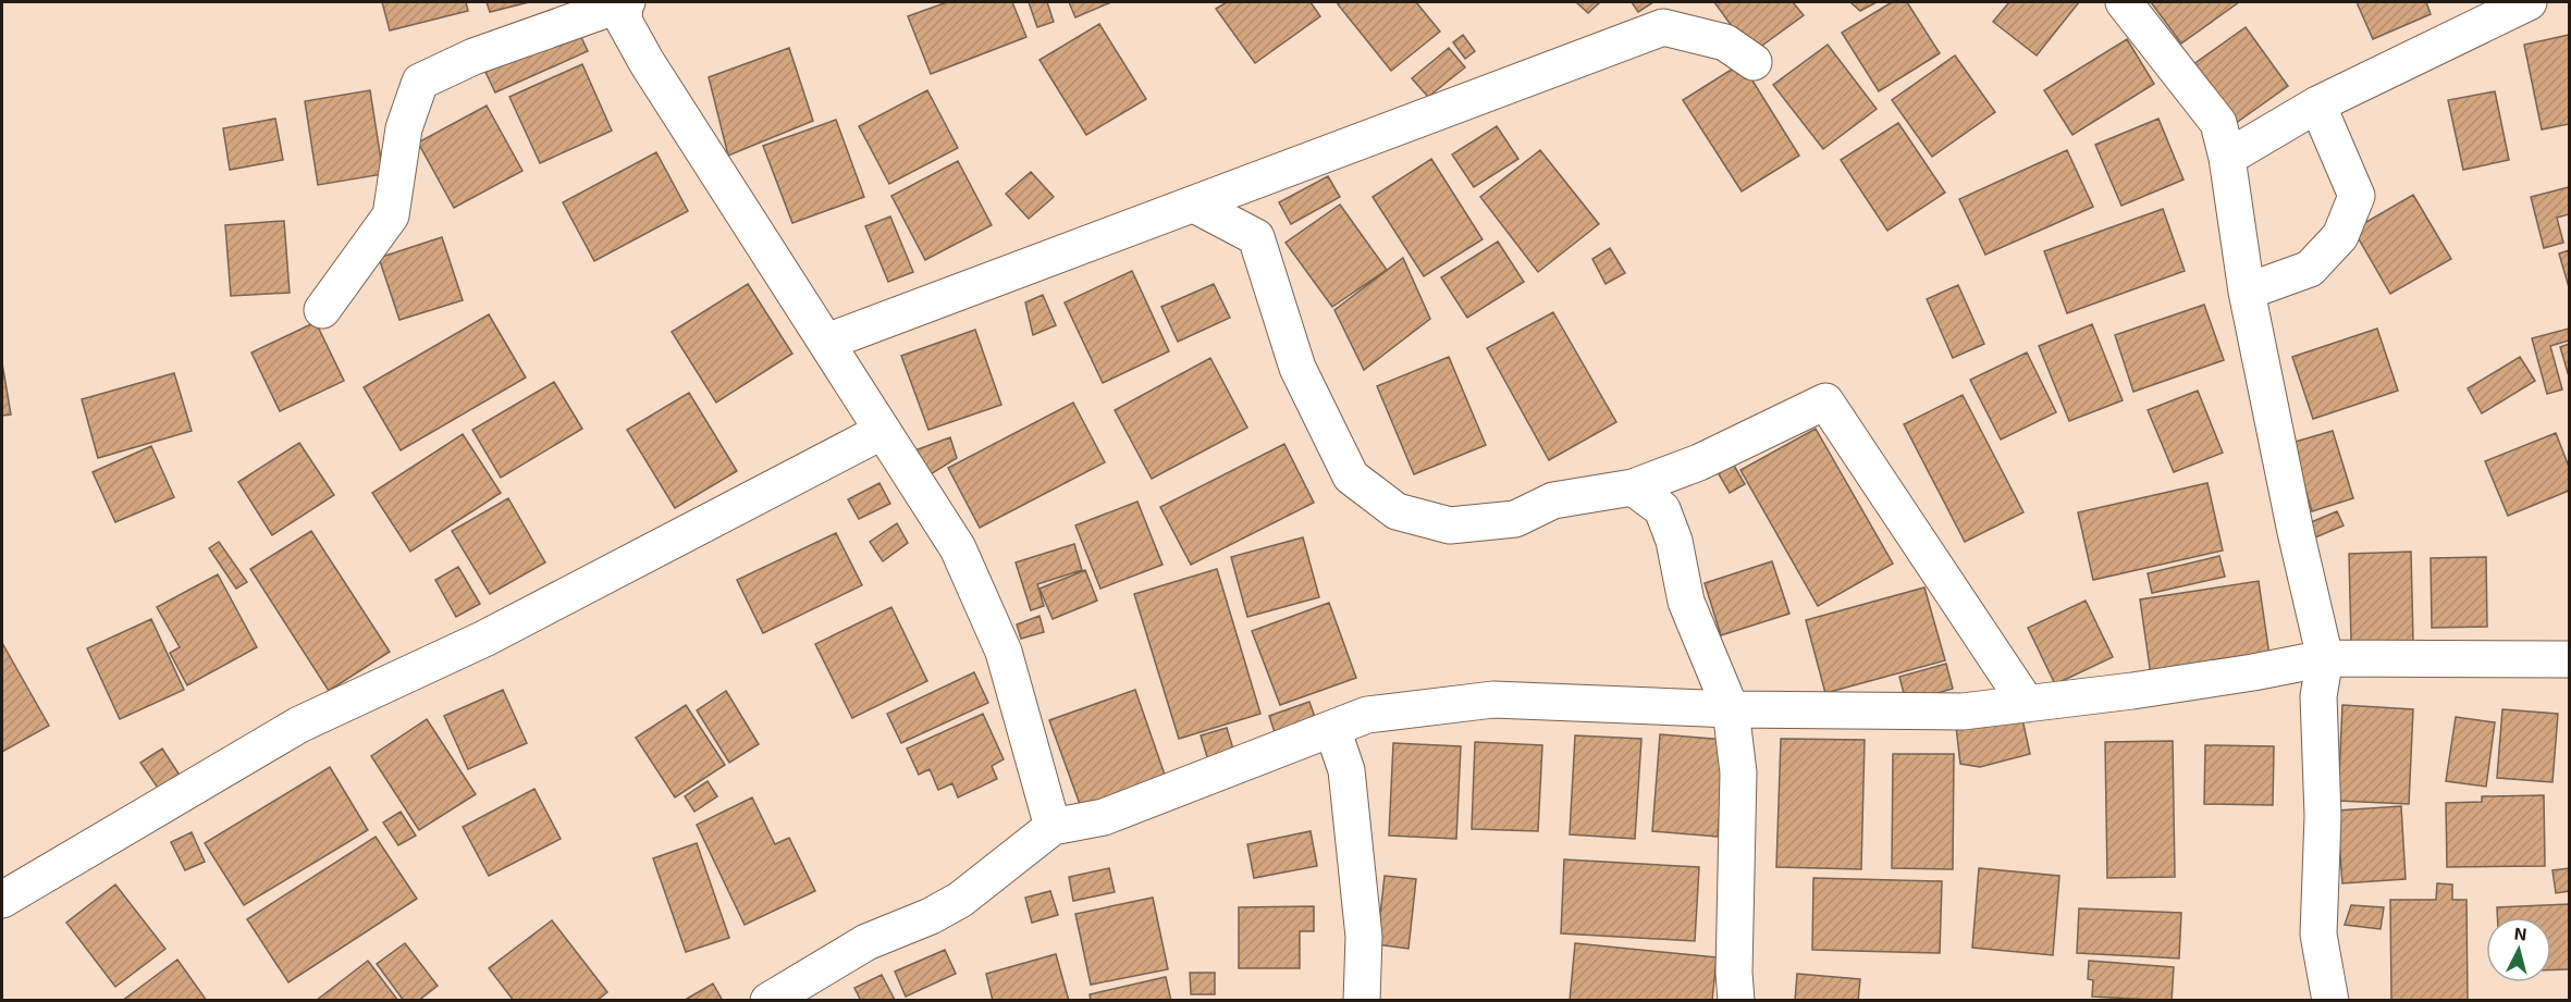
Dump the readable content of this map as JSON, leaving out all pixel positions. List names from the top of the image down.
{
  "north": "top"
}
